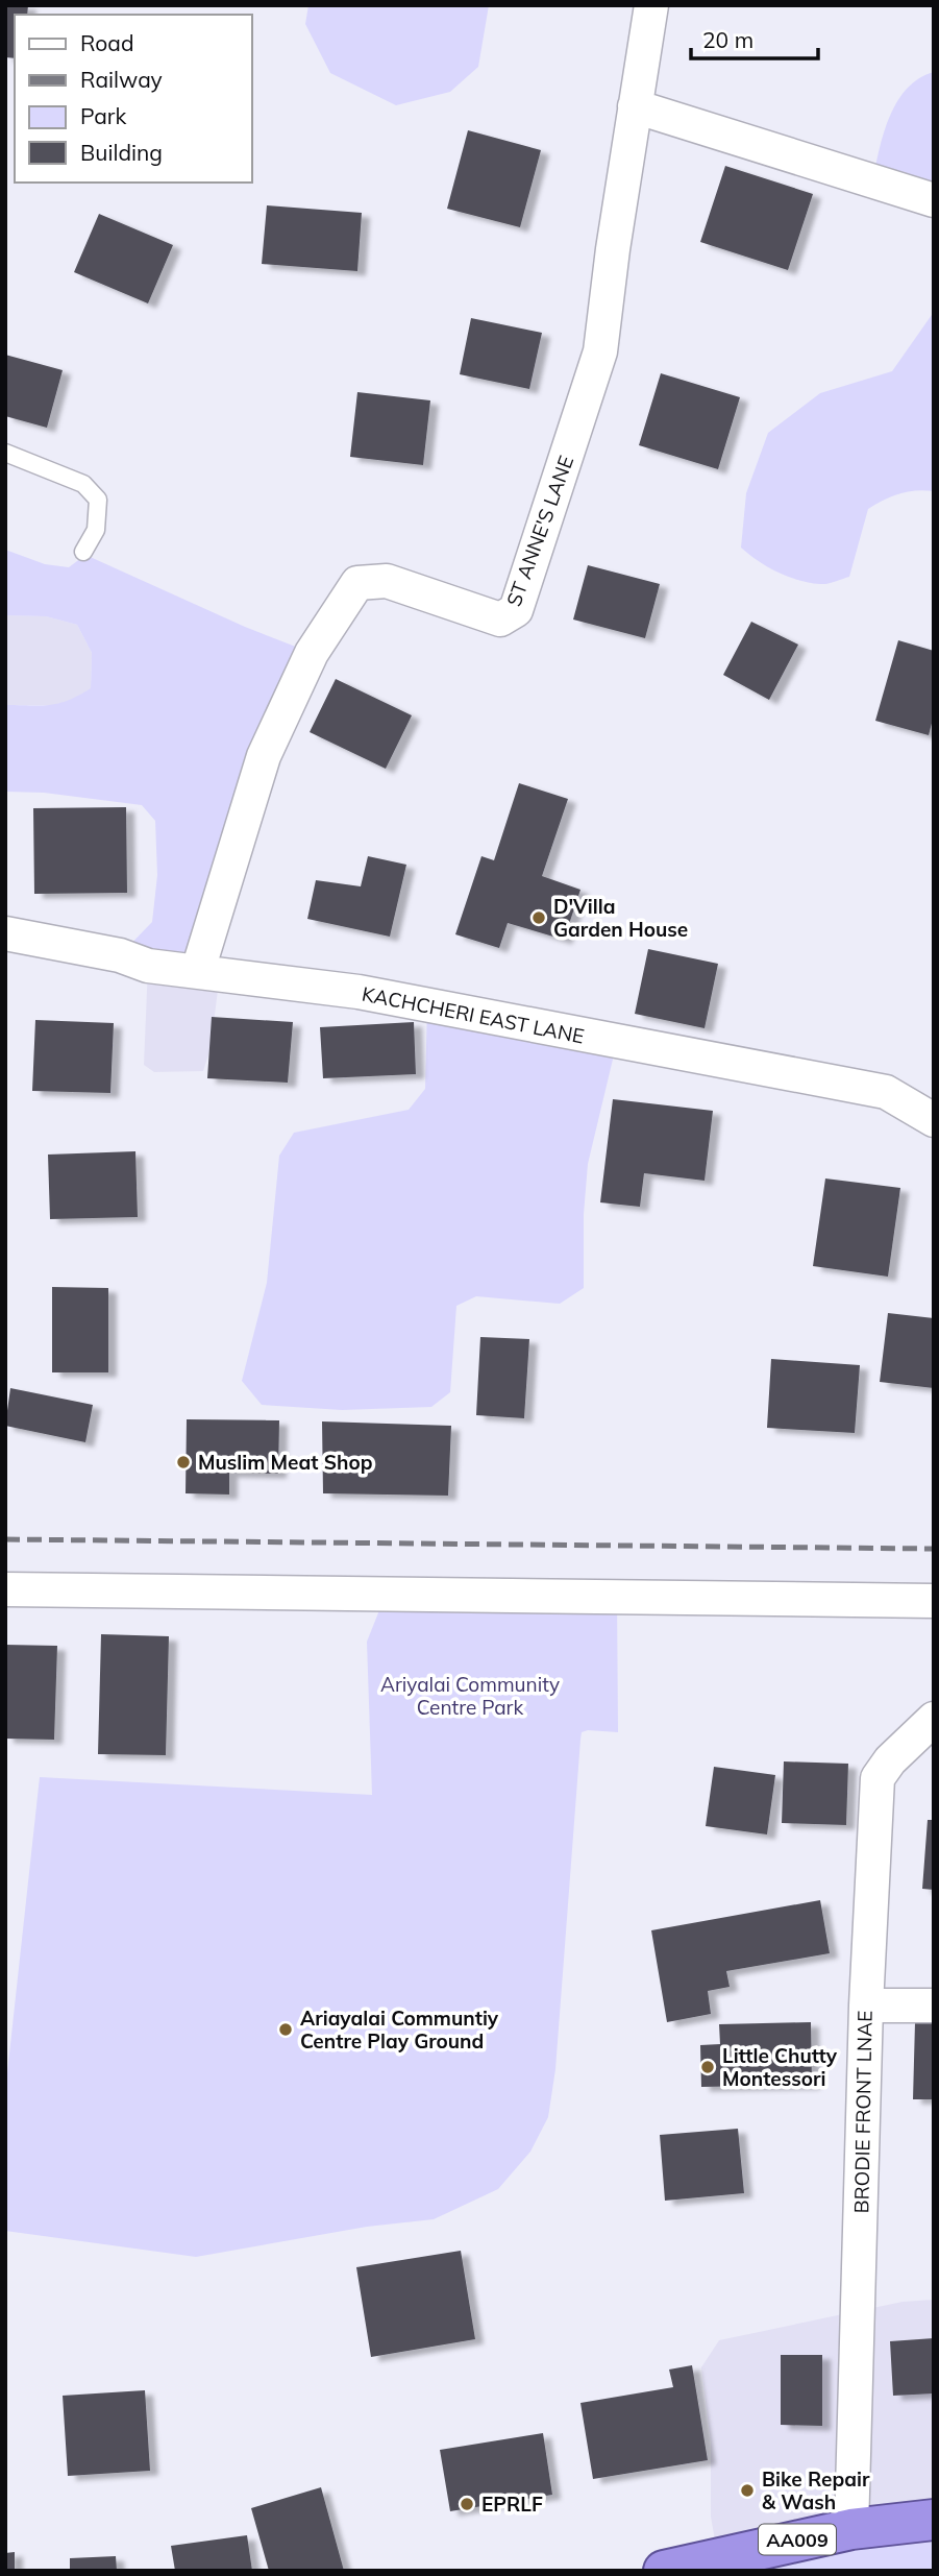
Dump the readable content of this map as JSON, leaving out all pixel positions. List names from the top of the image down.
{
  "streets": {
    "highway": ["AA009"],
    "street": ["ST ANNE'S LANE", "KACHCHERI EAST LANE", "BRODIE FRONT LNAE"]
  },
  "crossings": [
    ["ST ANNE'S LANE", "KACHCHERI EAST LANE"],
    ["BRODIE FRONT LNAE", "AA009"]
  ],
  "parks": ["Ariyalai Community Centre Park"],
  "places": [
    "D'Villa Garden House",
    "Muslim Meat Shop",
    "Ariayalai Communtiy Centre Play Ground",
    "Little Chutty Montessori",
    "Bike Repair & Wash",
    "EPRLF"
  ],
  "legend": [
    "Road",
    "Railway",
    "Park",
    "Building"
  ],
  "scale_bar": "20 m"
}
